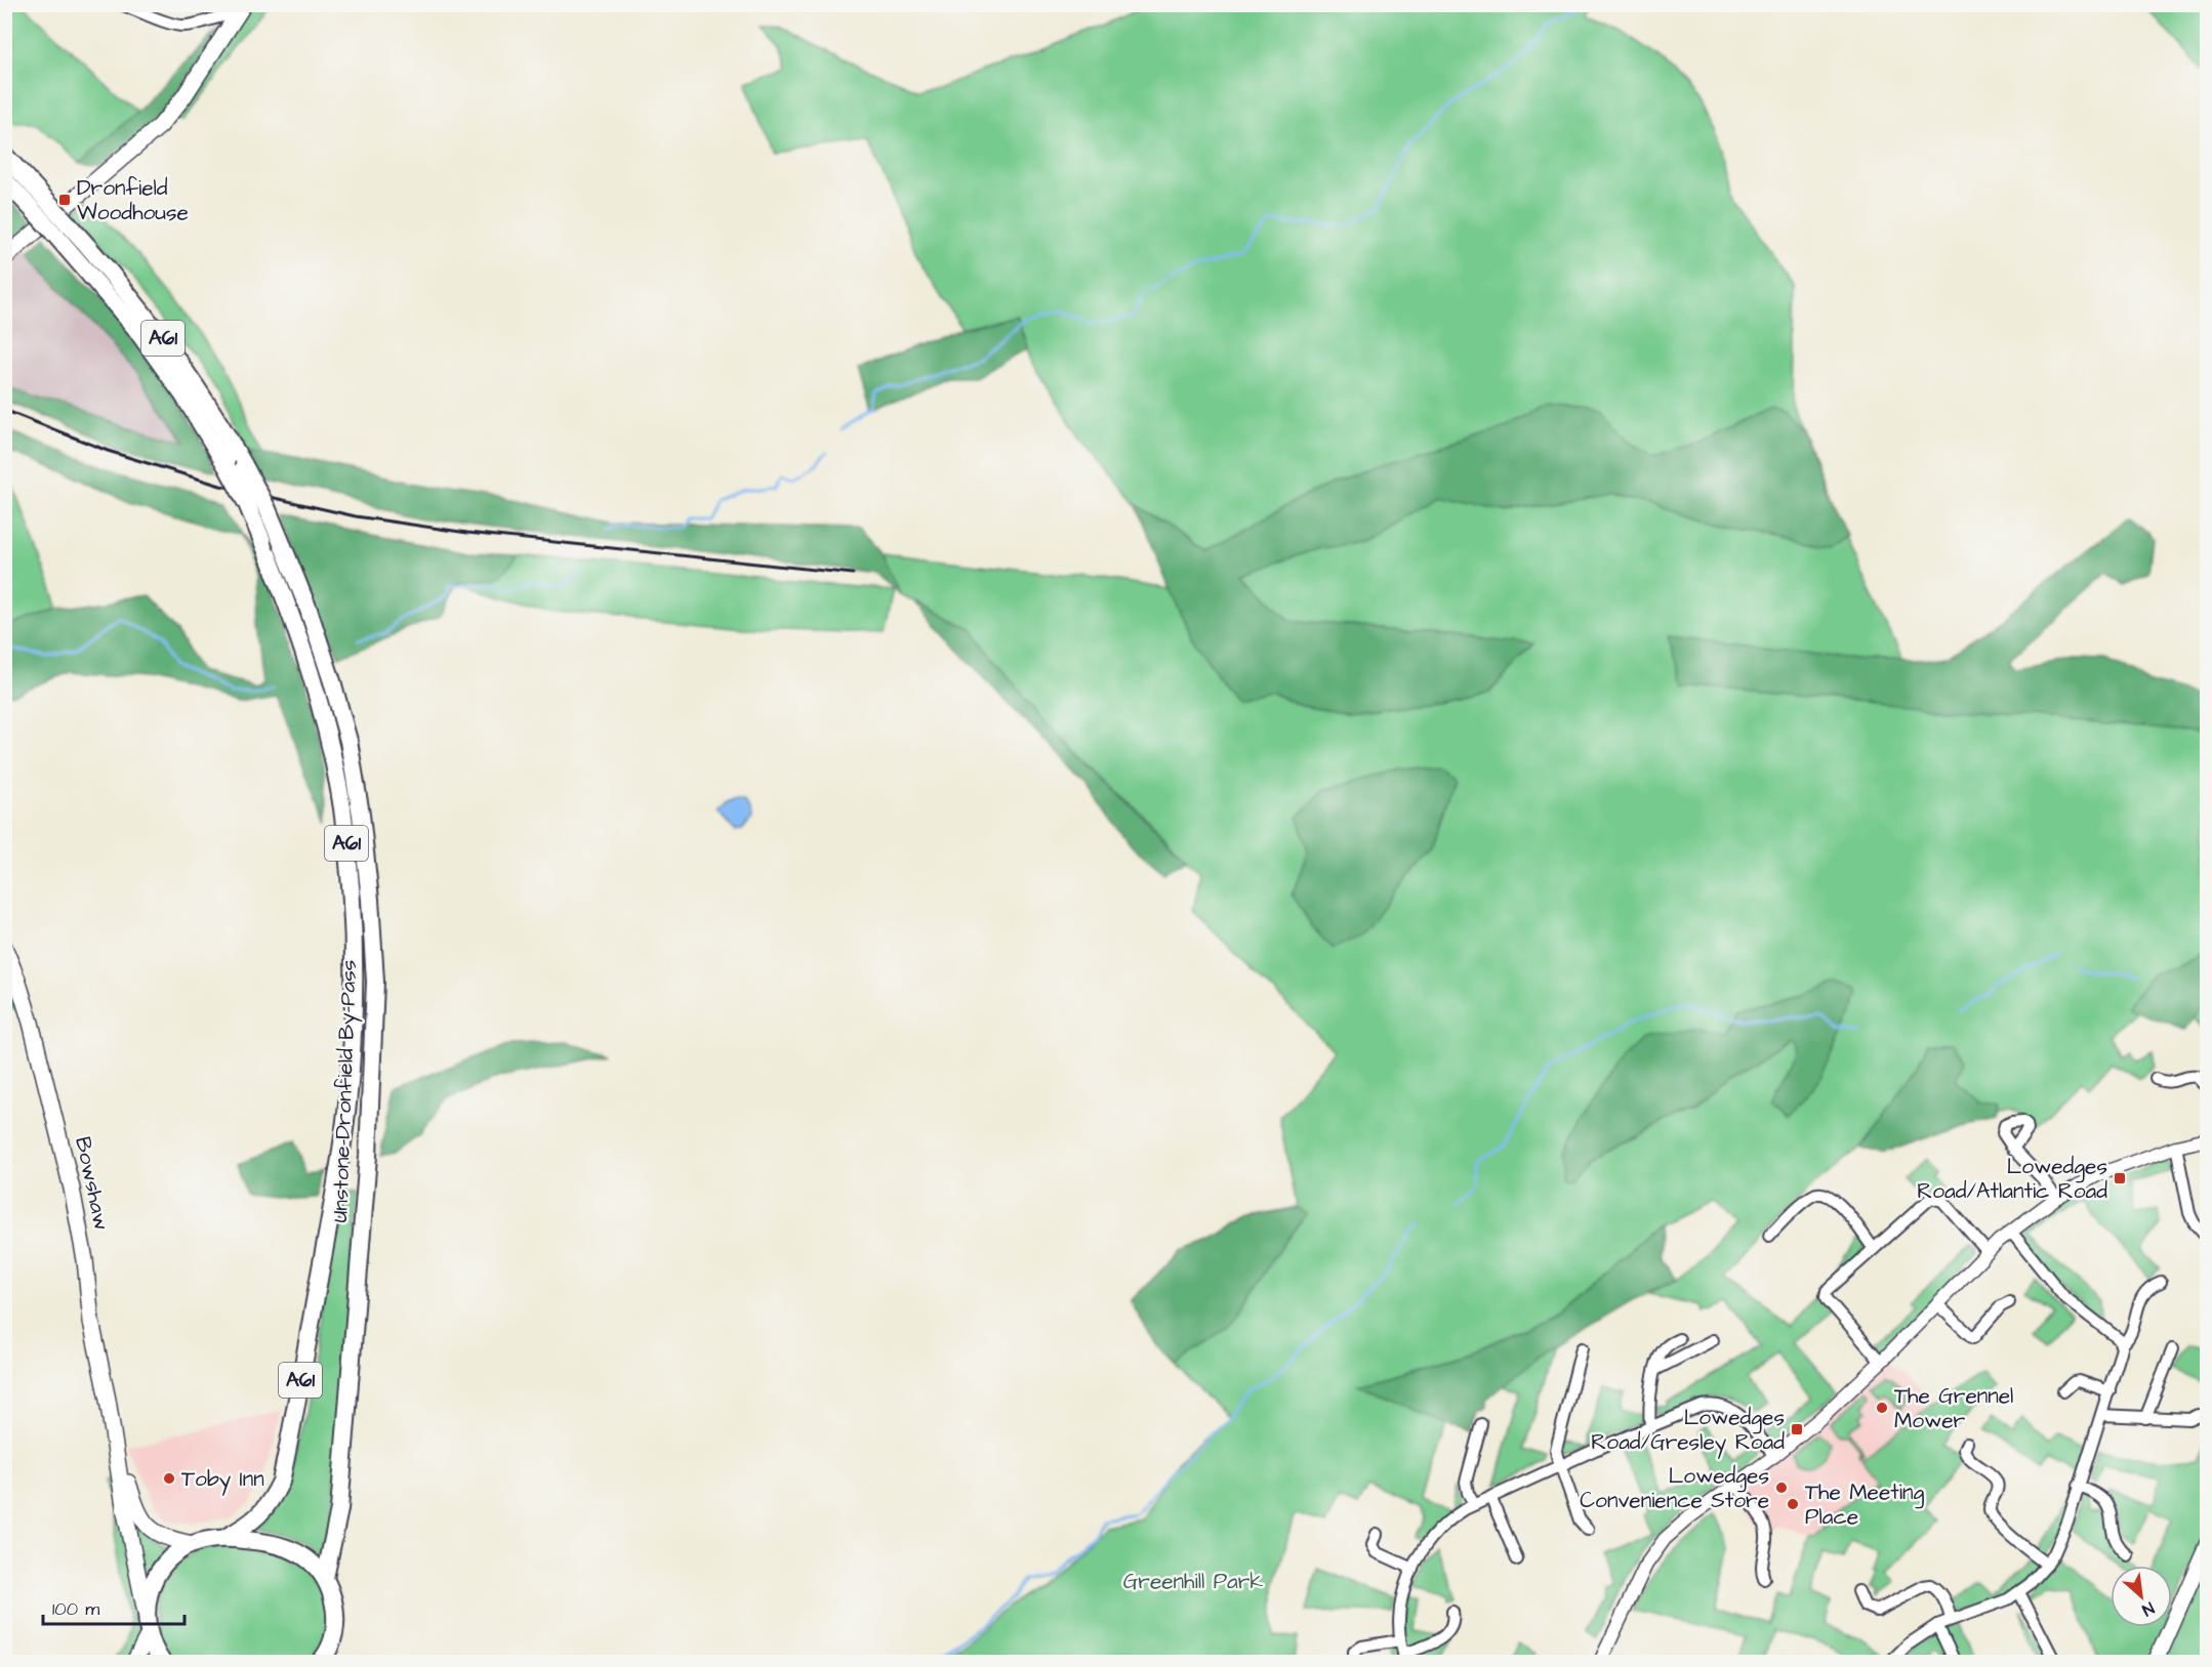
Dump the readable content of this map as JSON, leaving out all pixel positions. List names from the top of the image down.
{
  "streets": {
    "highway": ["A61", "Unstone-Dronfield By-Pass", "Bowshaw"]
  },
  "crossings": [
    ["Unstone-Dronfield By-Pass", "Bowshaw"]
  ],
  "parks": ["Greenhill Park"],
  "places": {
    "transit": ["Dronfield Woodhouse", "Lowedges Road/Atlantic Road", "Lowedges Road/Gresley Road"],
    "other": [
      "The Grennel Mower",
      "Toby Inn",
      "Lowedges Convenience Store",
      "The Meeting Place"
    ]
  },
  "scale_bar": "100 m",
  "north": "bottom right"
}
